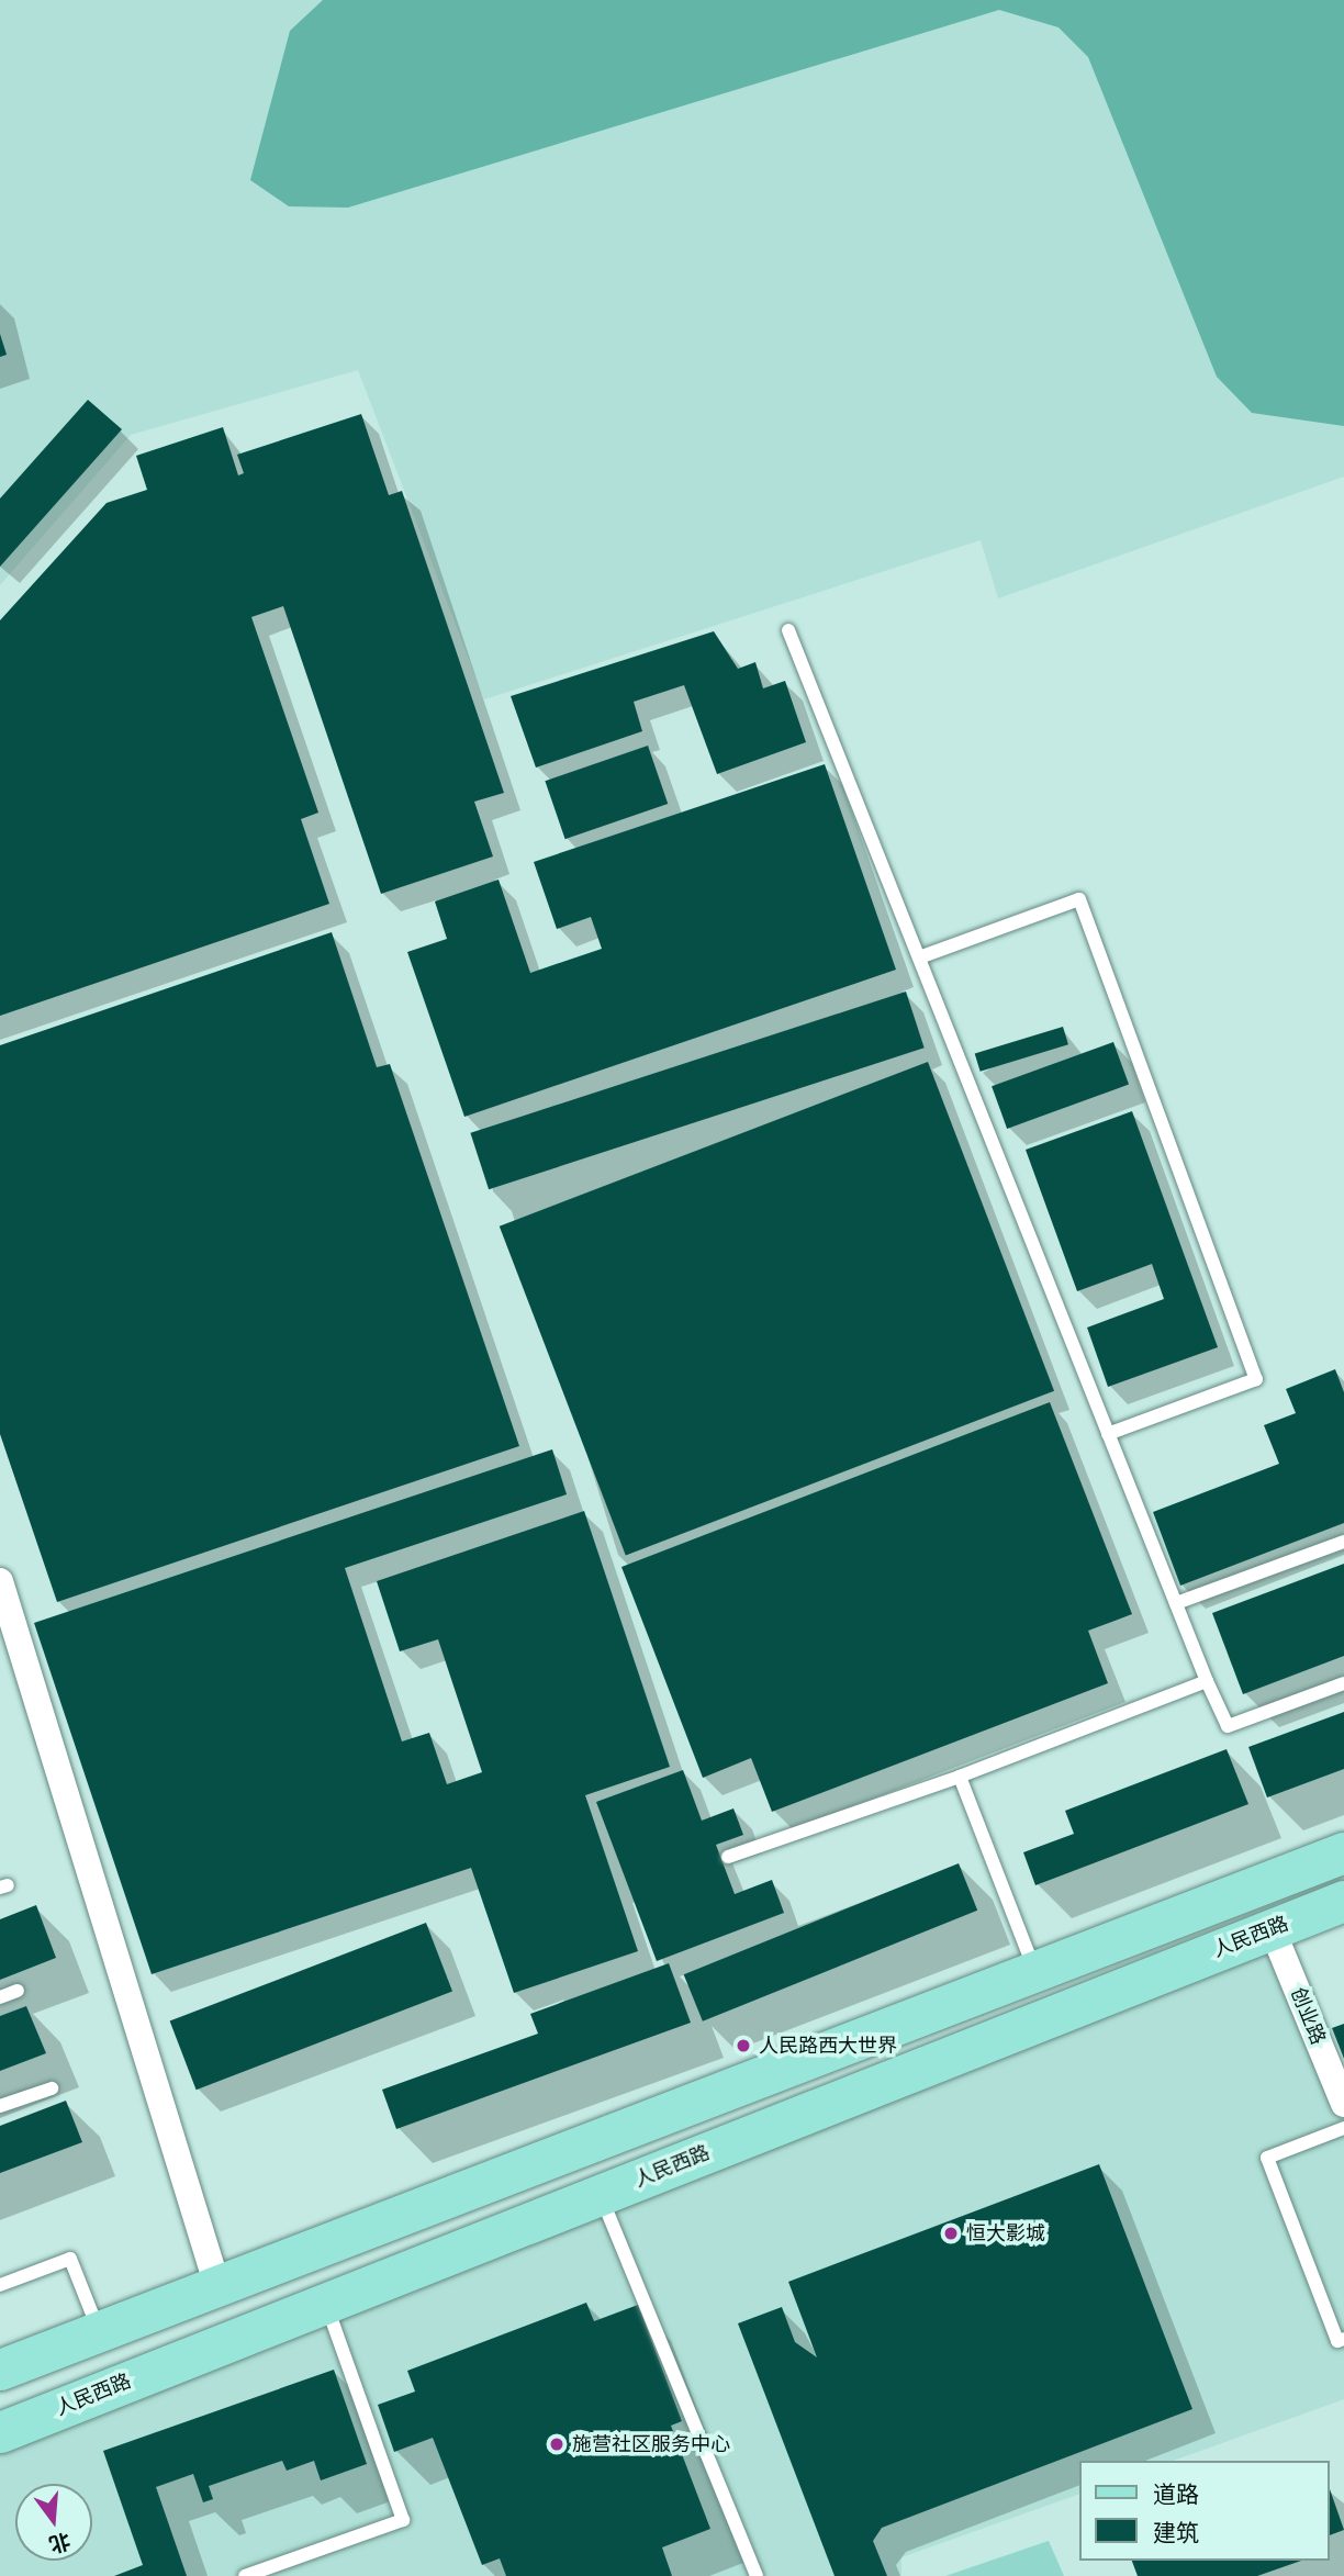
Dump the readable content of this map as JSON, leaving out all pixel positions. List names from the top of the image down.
{
  "streets": {
    "main road": ["人民西路"],
    "street": ["创业路"]
  },
  "crossings": [
    ["人民西路", "创业路"]
  ],
  "places": ["人民路西大世界", "恒大影城", "施营社区服务中心"],
  "legend": ["道路", "建筑"],
  "north": "bottom"
}
